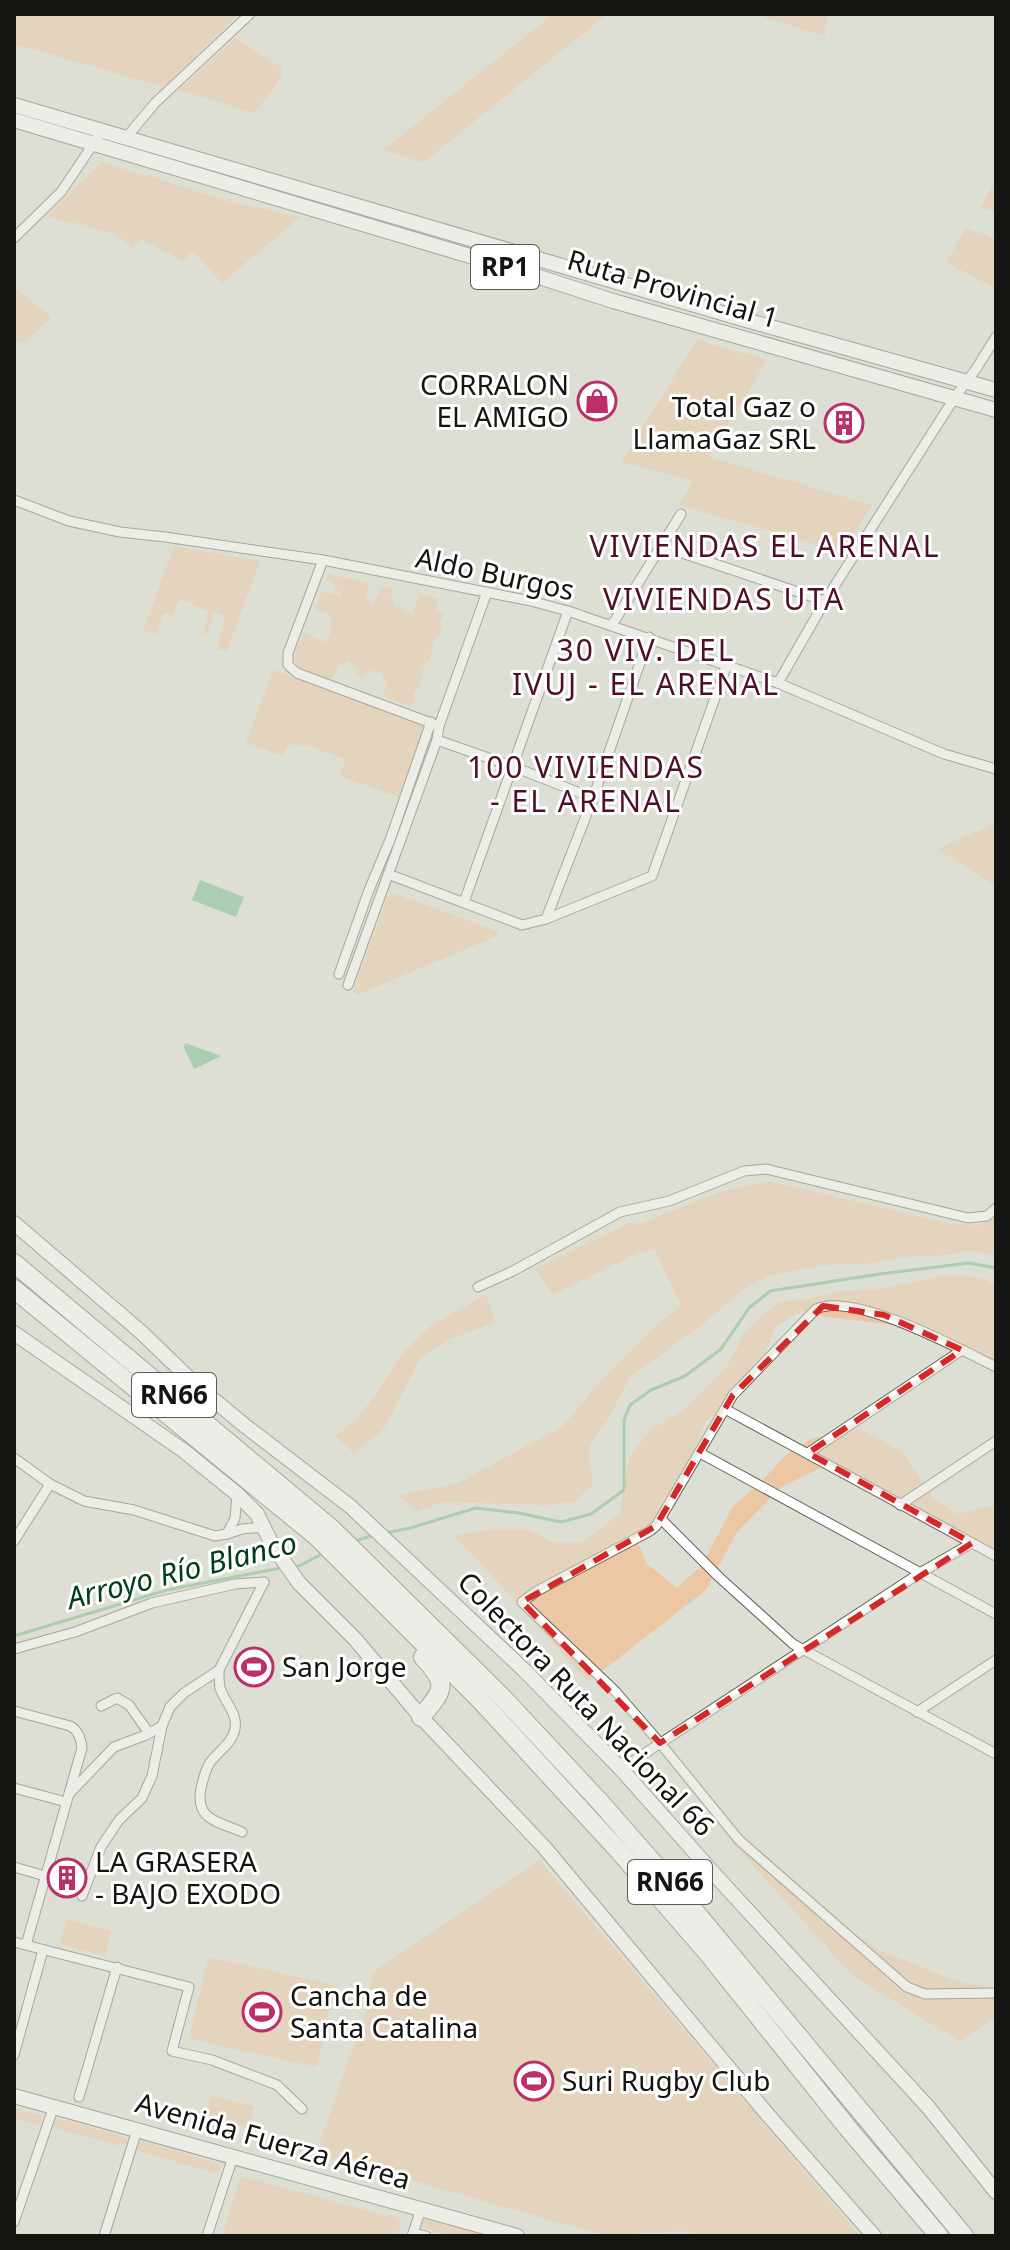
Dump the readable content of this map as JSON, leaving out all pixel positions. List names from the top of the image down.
{
  "streets": {
    "highway": ["RN66"],
    "street": [
      "RP1",
      "Ruta Provincial 1",
      "Aldo Burgos",
      "Colectora Ruta Nacional 66",
      "Avenida Fuerza Aérea"
    ]
  },
  "districts": [
    "VIVIENDAS EL ARENAL",
    "VIVIENDAS UTA",
    "30 VIV. DEL IVUJ - EL ARENAL",
    "100 VIVIENDAS - EL ARENAL"
  ],
  "water": ["Arroyo Río Blanco"],
  "places": {
    "shop": ["CORRALON EL AMIGO"],
    "building": ["Total Gaz o LlamaGaz SRL", "LA GRASERA - BAJO EXODO"],
    "sports": ["San Jorge", "Cancha de Santa Catalina", "Suri Rugby Club"]
  }
}
